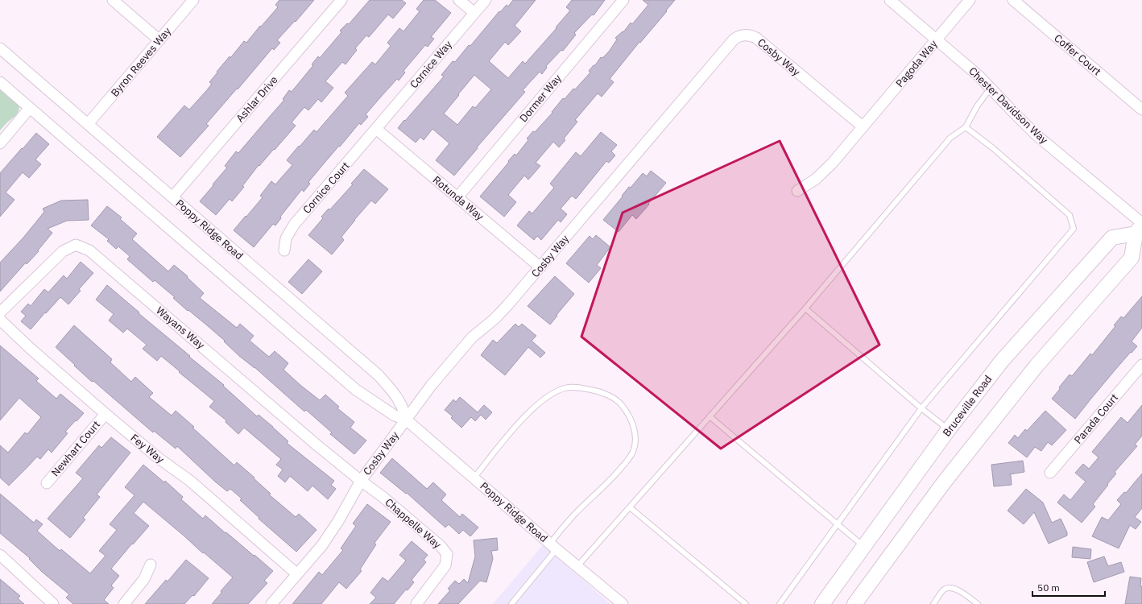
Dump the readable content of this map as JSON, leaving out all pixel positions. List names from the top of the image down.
{
  "streets": {
    "main road": ["Bruceville Road"],
    "street": [
      "Coffer Court",
      "Cosby Way",
      "Byron Reeves Way",
      "Pagoda Way",
      "Cornice Way",
      "Dormer Way",
      "Ashlar Drive",
      "Chester Davidson Way",
      "Cornice Court",
      "Rotunda Way",
      "Poppy Ridge Road",
      "Wayans Way",
      "Parada Court",
      "Newhart Court",
      "Fey Way",
      "Chappelle Way"
    ]
  },
  "crossings": [
    ["Cosby Way", "Pagoda Way"],
    ["Cosby Way", "Rotunda Way"],
    ["Cosby Way", "Poppy Ridge Road"],
    ["Cosby Way", "Wayans Way"],
    ["Cosby Way", "Fey Way"],
    ["Cosby Way", "Chappelle Way"],
    ["Byron Reeves Way", "Poppy Ridge Road"],
    ["Pagoda Way", "Chester Davidson Way"],
    ["Cornice Way", "Cornice Court"],
    ["Cornice Way", "Rotunda Way"],
    ["Dormer Way", "Rotunda Way"],
    ["Ashlar Drive", "Poppy Ridge Road"],
    ["Chester Davidson Way", "Bruceville Road"],
    ["Cornice Court", "Rotunda Way"],
    ["Wayans Way", "Chappelle Way"],
    ["Newhart Court", "Fey Way"]
  ],
  "scale_bar": "50 m"
}
